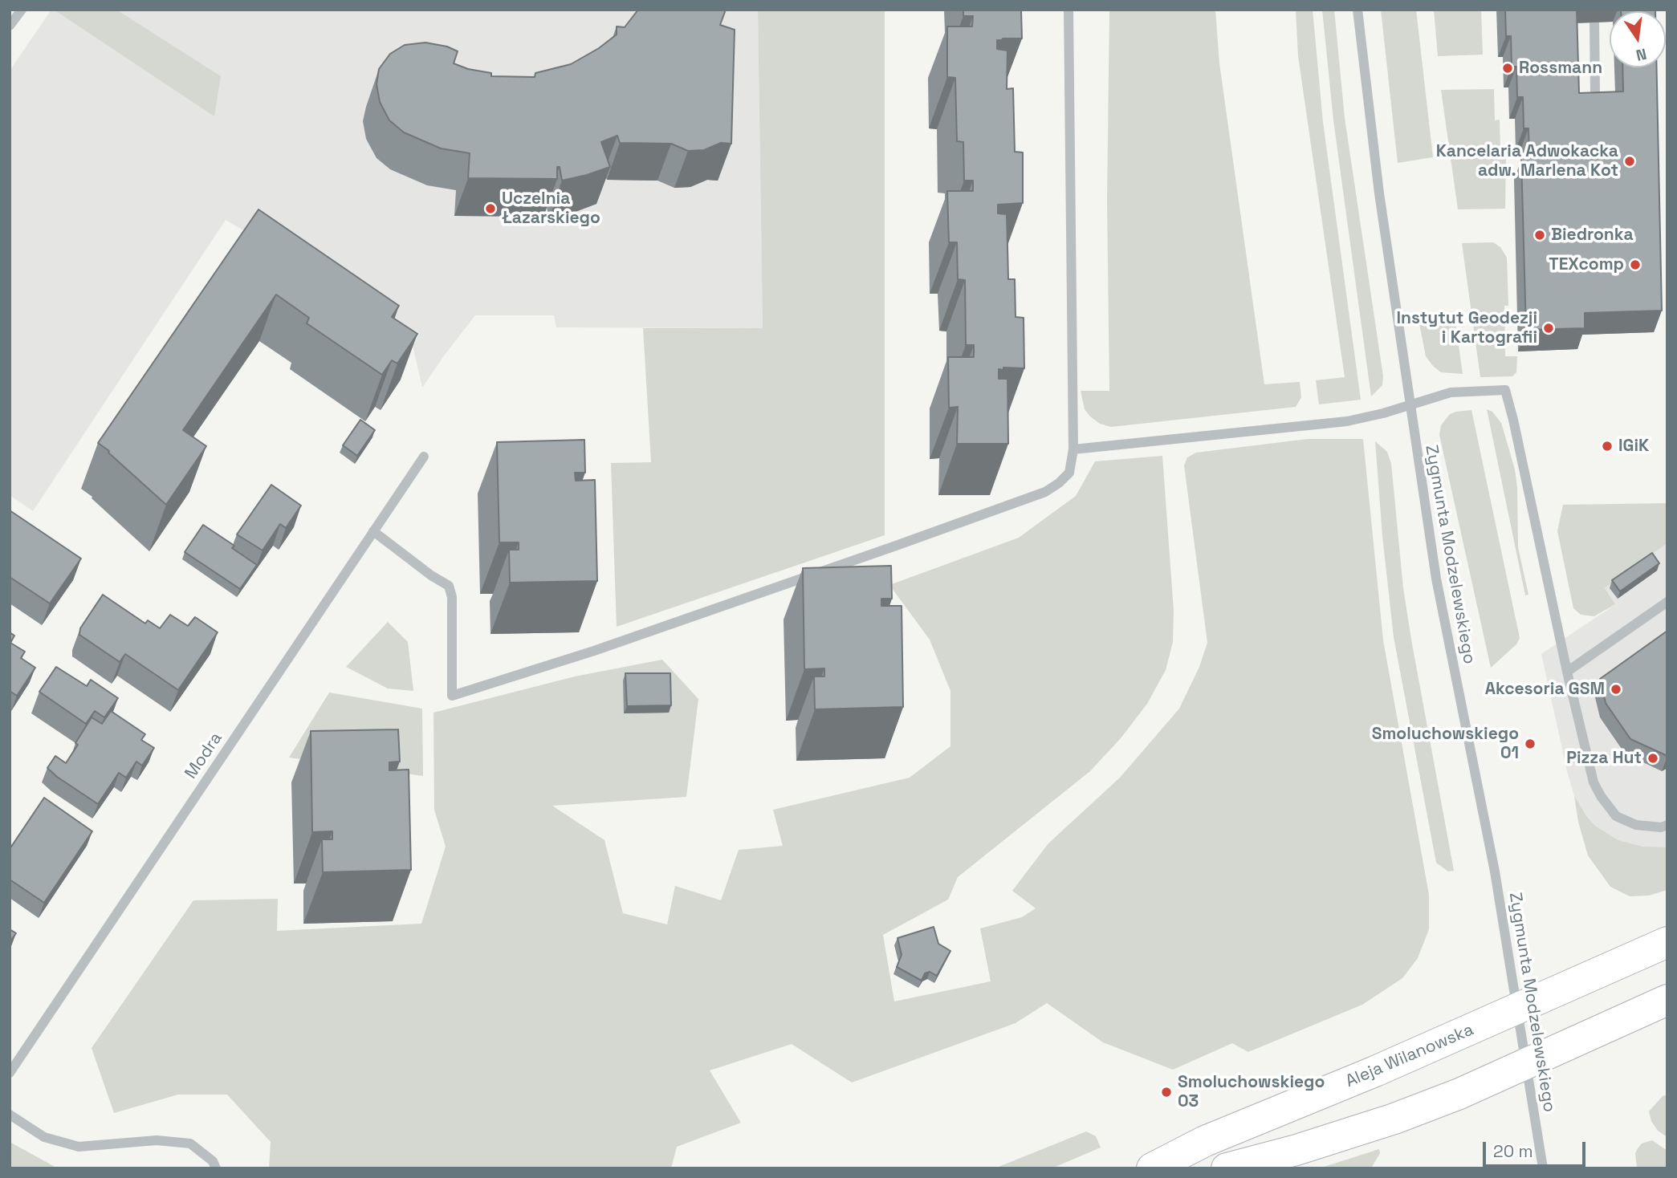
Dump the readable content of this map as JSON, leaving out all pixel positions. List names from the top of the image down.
{
  "streets": {
    "main road": ["Aleja Wilanowska"],
    "street": ["Zygmunta Modzelewskiego", "Modra"]
  },
  "crossings": [
    ["Zygmunta Modzelewskiego", "Aleja Wilanowska"]
  ],
  "places": [
    "Rossmann",
    "Kancelaria Adwokacka adw. Marlena Kot",
    "Uczelnia Łazarskiego",
    "Biedronka",
    "TEXcomp",
    "Instytut Geodezji i Kartografii",
    "IGiK",
    "Akcesoria GSM",
    "Smoluchowskiego 01",
    "Pizza Hut",
    "Smoluchowskiego 03"
  ],
  "scale_bar": "20 m",
  "north": "bottom"
}
